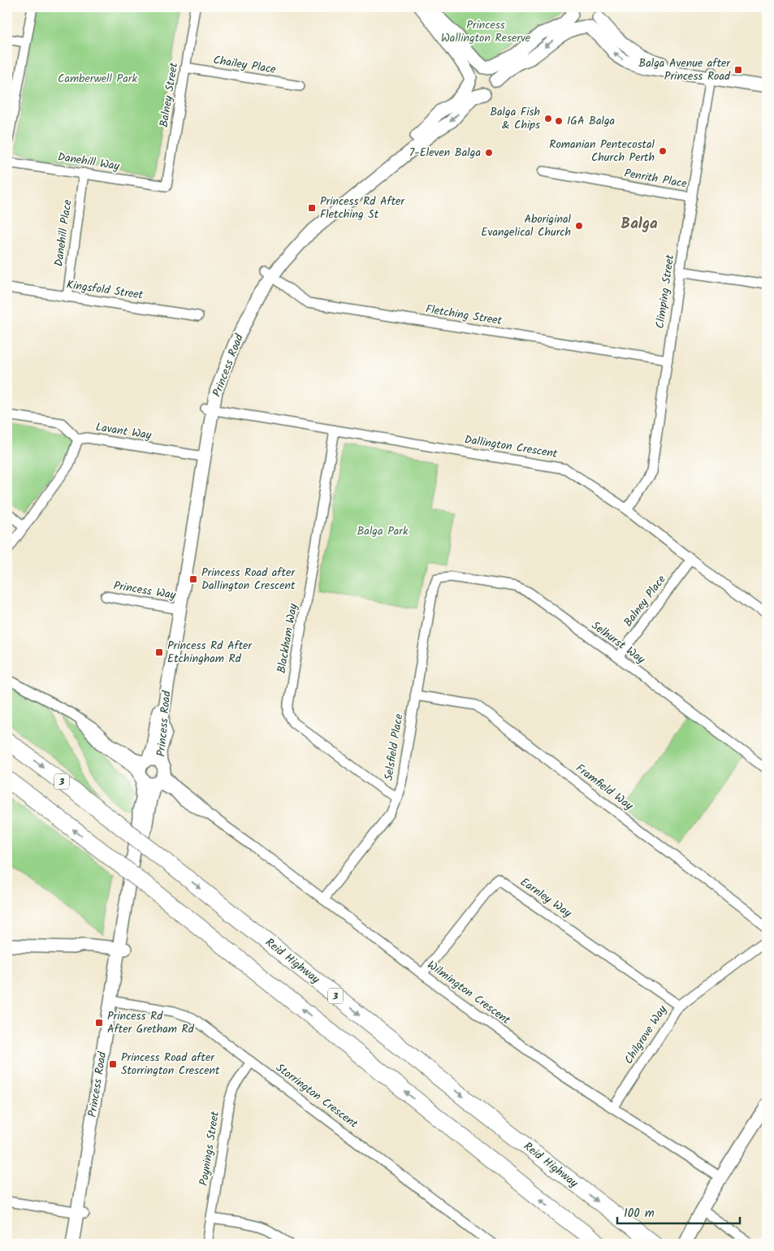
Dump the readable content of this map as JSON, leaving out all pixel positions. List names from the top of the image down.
{
  "streets": {
    "highway": ["3", "Reid Highway"],
    "main road": ["Princess Road"],
    "street": [
      "Chailey Place",
      "Balney Street",
      "Danehill Way",
      "Penrith Place",
      "Danehill Place",
      "Kingsfold Street",
      "Climping Street",
      "Fletching Street",
      "Lavant Way",
      "Dallington Crescent",
      "Princess Way",
      "Balney Place",
      "Blackham Way",
      "Selhurst Way",
      "Selsfield Place",
      "Framfield Way",
      "Earnley Way",
      "Wilmington Crescent",
      "Chilgrove Way",
      "Storrington Crescent",
      "Poynings Street"
    ]
  },
  "crossings": [
    ["Chailey Place", "Balney Street"],
    ["Balney Street", "Danehill Way"],
    ["Danehill Way", "Danehill Place"],
    ["Penrith Place", "Climping Street"],
    ["Danehill Place", "Kingsfold Street"],
    ["Climping Street", "Fletching Street"],
    ["Climping Street", "Dallington Crescent"],
    ["Fletching Street", "Princess Road"],
    ["Princess Road", "Lavant Way"],
    ["Princess Road", "Dallington Crescent"],
    ["Princess Road", "Princess Way"],
    ["Princess Road", "Wilmington Crescent"],
    ["Princess Road", "Storrington Crescent"],
    ["Dallington Crescent", "Balney Place"],
    ["Dallington Crescent", "Blackham Way"],
    ["Balney Place", "Selhurst Way"],
    ["Blackham Way", "Selsfield Place"],
    ["Selhurst Way", "Selsfield Place"],
    ["Selsfield Place", "Framfield Way"],
    ["Selsfield Place", "Wilmington Crescent"],
    ["Earnley Way", "Wilmington Crescent"],
    ["Earnley Way", "Chilgrove Way"],
    ["Wilmington Crescent", "Chilgrove Way"],
    ["Storrington Crescent", "Poynings Street"]
  ],
  "districts": ["Balga"],
  "parks": ["Princess Wallington Reserve", "Camberwell Park", "Balga Park"],
  "places": {
    "transit": [
      "Balga Avenue after Princess Road",
      "Princess Rd After Fletching St",
      "Princess Road after Dallington Crescent",
      "Princess Rd After Etchingham Rd",
      "Princess Rd After Gretham Rd",
      "Princess Road after Storrington Crescent"
    ],
    "other": [
      "Balga Fish & Chips",
      "IGA Balga",
      "Romanian Pentecostal Church Perth",
      "7-Eleven Balga",
      "Aboriginal Evangelical Church"
    ]
  },
  "scale_bar": "100 m"
}
